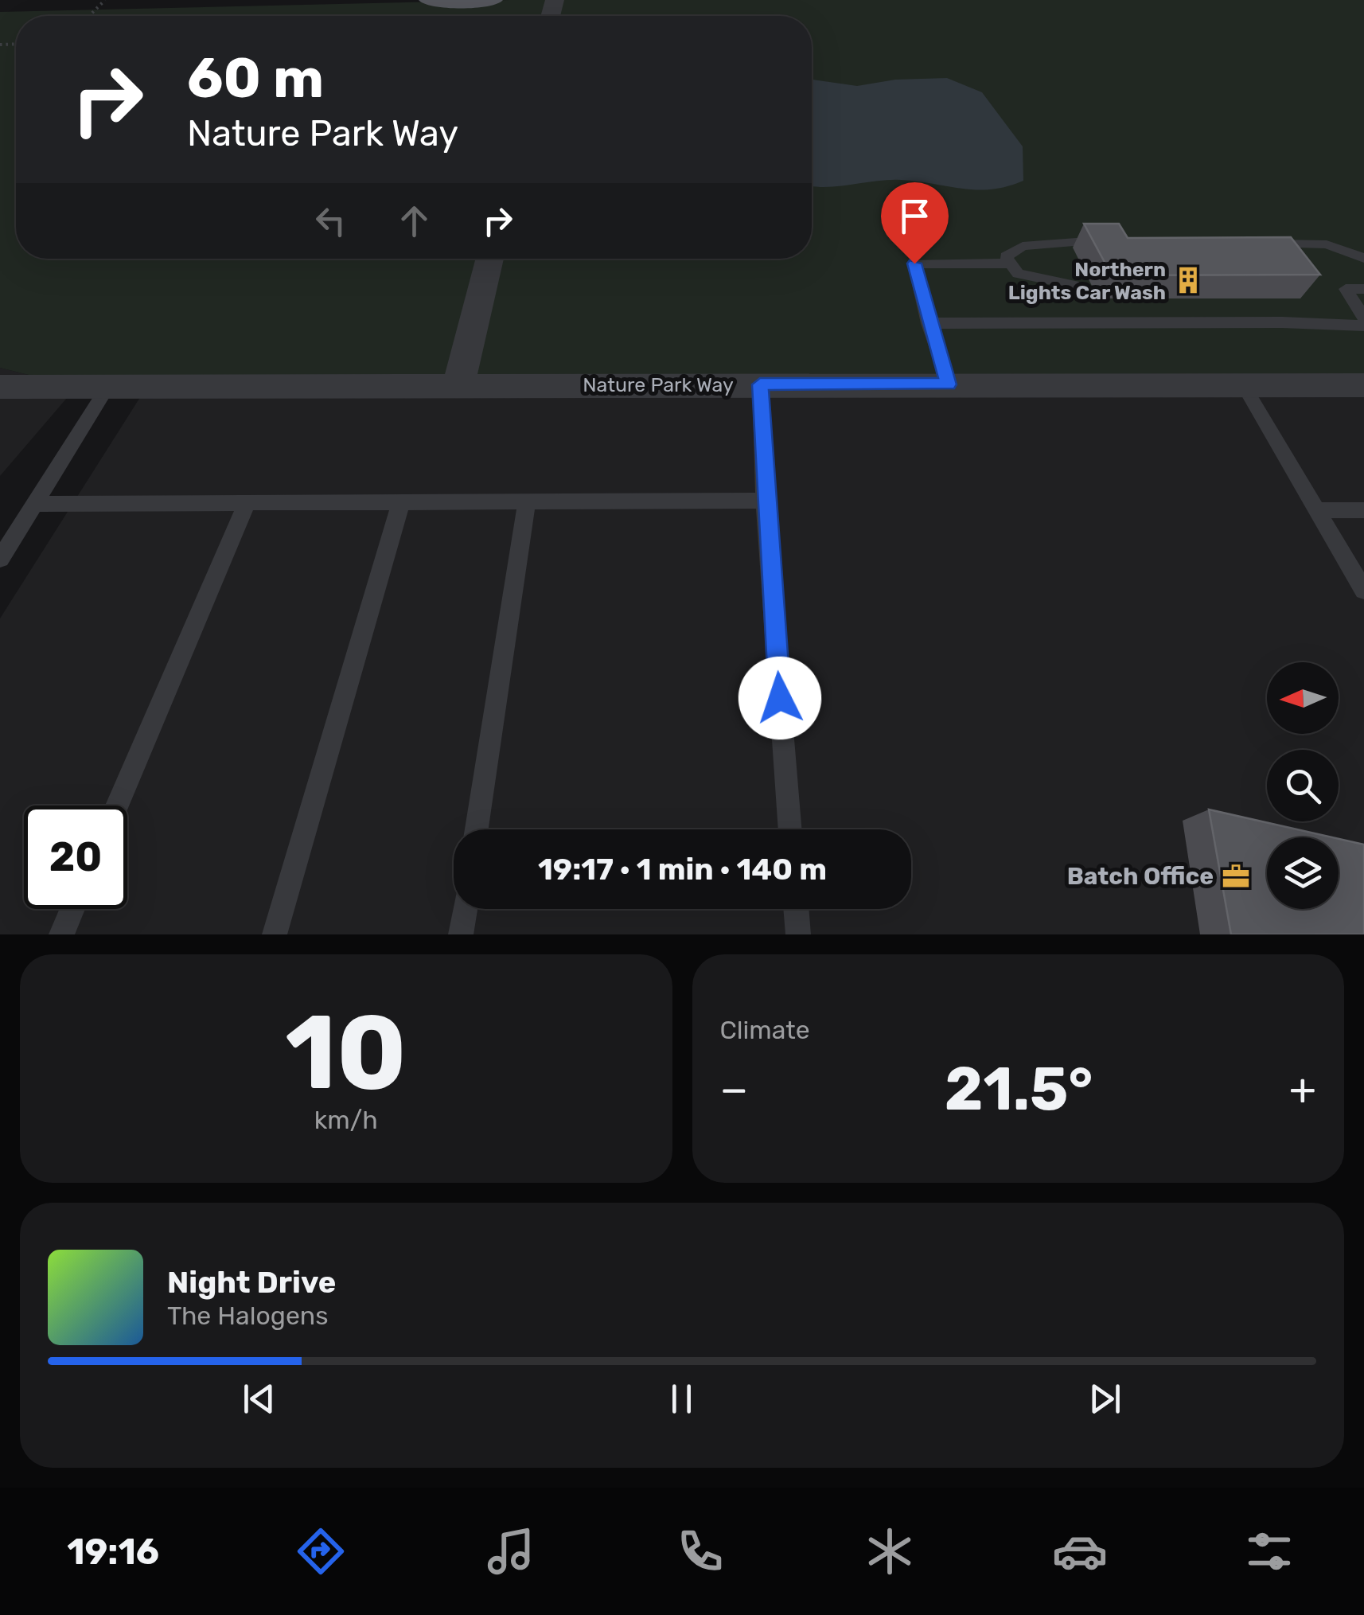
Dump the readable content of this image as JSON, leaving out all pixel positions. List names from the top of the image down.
{
  "streets": {
    "street": ["Nature Park Way"]
  },
  "places": {
    "building": ["Northern Lights Car Wash"],
    "office": ["Batch Office"]
  },
  "north": "left",
  "page": {
    "turn": ["60 m", "Nature Park Way"],
    "limit": "20",
    "trip": "19:17 · 1 min · 140 m",
    "tile": [
      ["10", "km/h"],
      "Climate"
    ],
    "heat": ["−", "21.5°", "+"],
    "song": ["Night Drive", "The Halogens"],
    "tabs": "19:16"
  }
}
